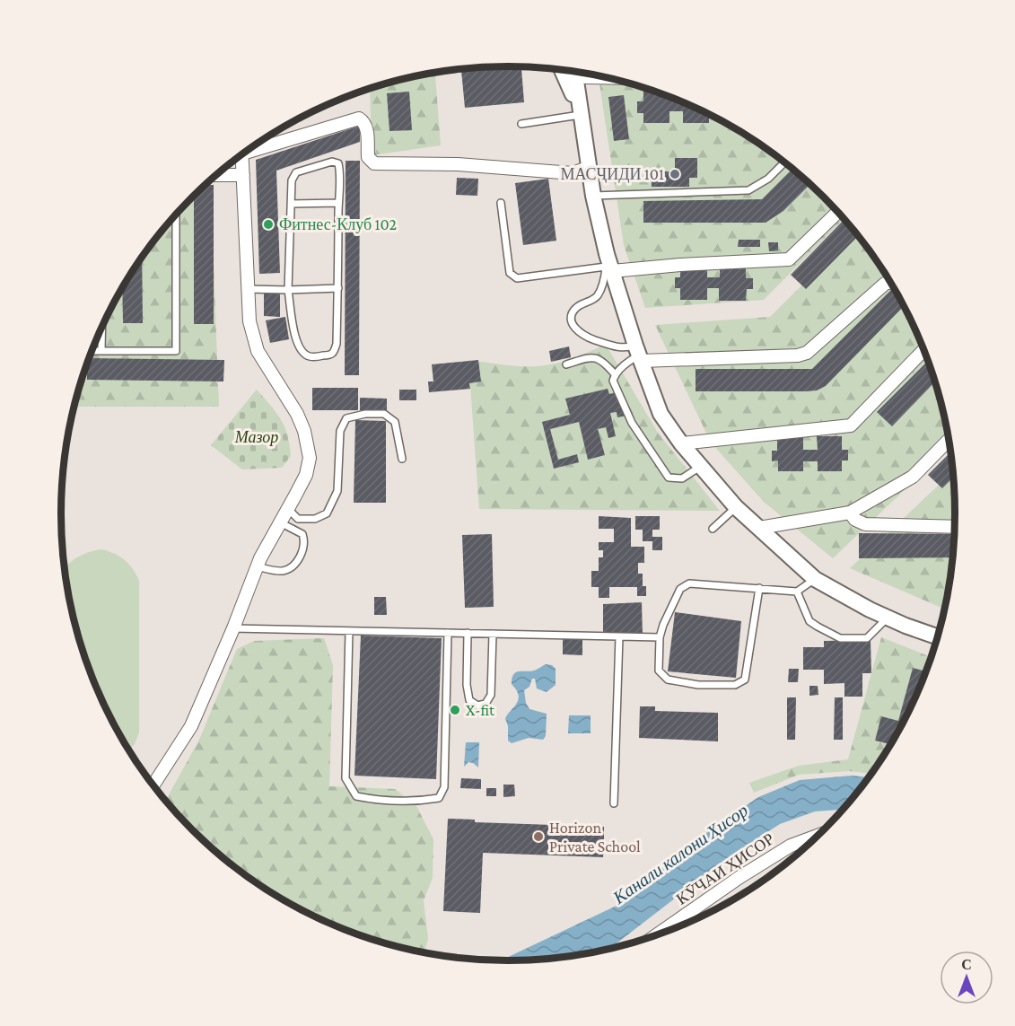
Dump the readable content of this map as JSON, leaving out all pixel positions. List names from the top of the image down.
{
  "streets": {
    "street": ["КӮЧАИ ҲИСОР"]
  },
  "water": ["Канали калони Ҳисор"],
  "parks": ["Мазор"],
  "places": [
    "МАСҶИДИ 101",
    "Фитнес-Клуб 102",
    "X-fit",
    "Horizon Private School"
  ],
  "north": "top"
}
